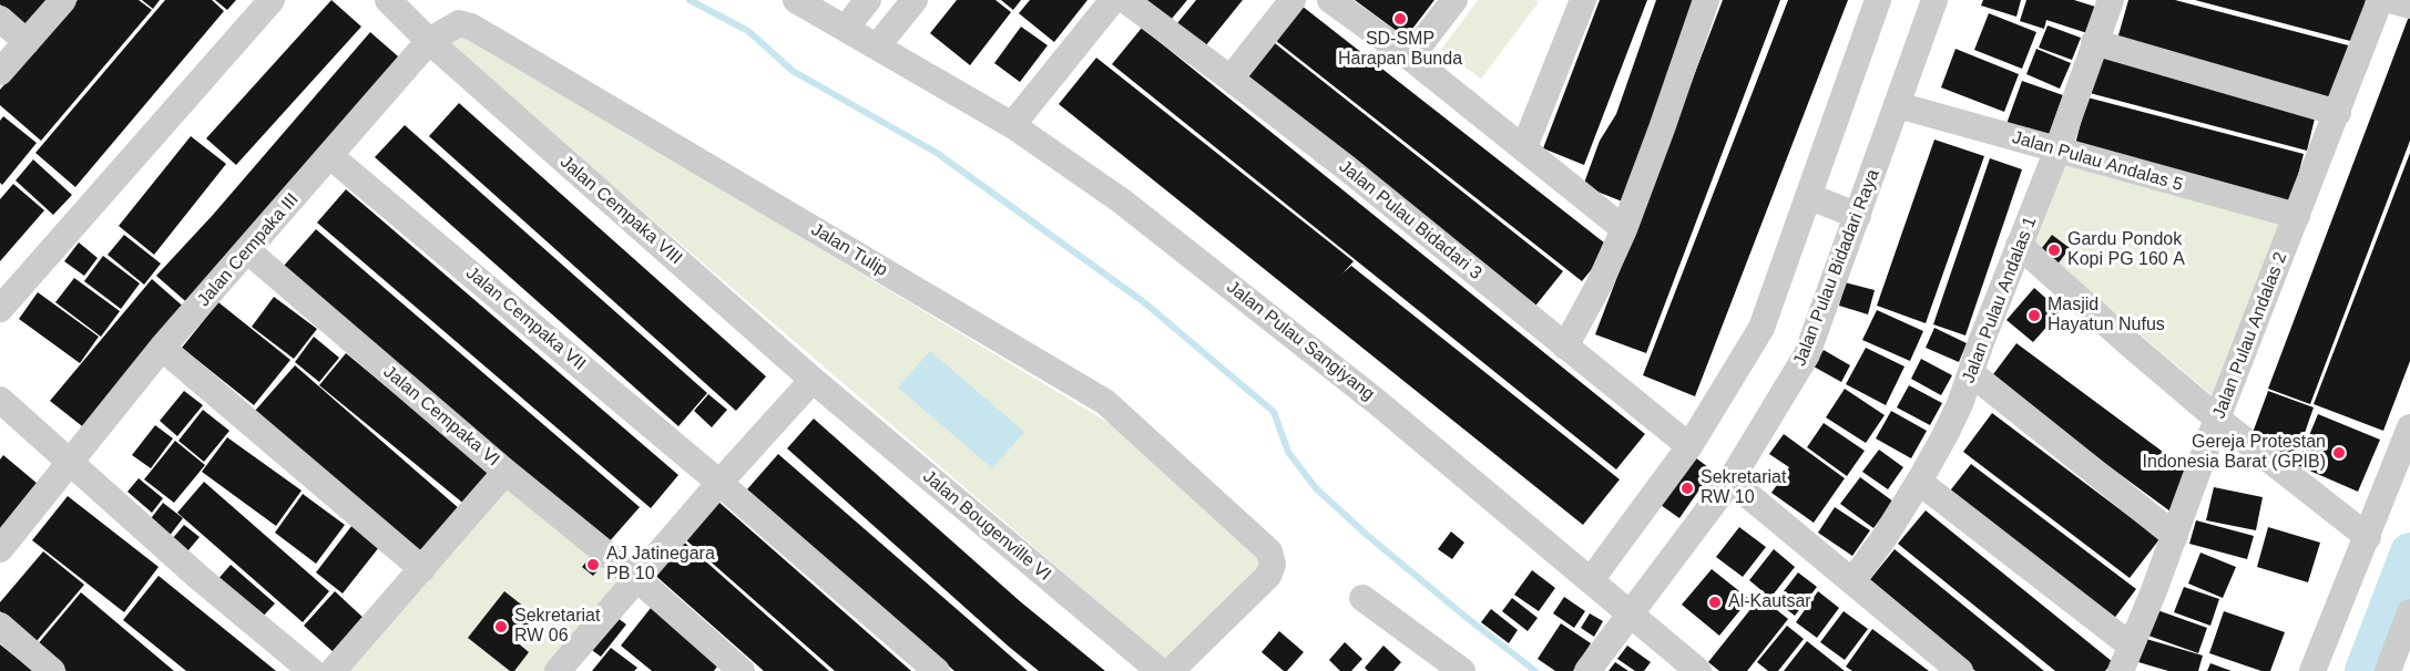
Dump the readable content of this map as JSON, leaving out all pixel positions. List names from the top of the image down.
{
  "streets": {
    "street": [
      "Jalan Pulau Andalas 5",
      "Jalan Cempaka VIII",
      "Jalan Pulau Bidadari 3",
      "Jalan Cempaka III",
      "Jalan Tulip",
      "Jalan Pulau Bidadari Raya",
      "Jalan Pulau Andalas 1",
      "Jalan Cempaka VII",
      "Jalan Pulau Andalas 2",
      "Jalan Pulau Sangiyang",
      "Jalan Cempaka VI",
      "Jalan Bougenville VI"
    ]
  },
  "crossings": [
    ["Jalan Pulau Andalas 5", "Jalan Pulau Bidadari Raya"],
    ["Jalan Pulau Andalas 5", "Jalan Pulau Andalas 1"],
    ["Jalan Pulau Andalas 5", "Jalan Pulau Andalas 2"],
    ["Jalan Cempaka VIII", "Jalan Cempaka III"],
    ["Jalan Cempaka VIII", "Jalan Tulip"],
    ["Jalan Cempaka VIII", "Jalan Bougenville VI"],
    ["Jalan Cempaka III", "Jalan Tulip"],
    ["Jalan Cempaka III", "Jalan Cempaka VII"],
    ["Jalan Cempaka III", "Jalan Cempaka VI"],
    ["Jalan Pulau Bidadari Raya", "Jalan Pulau Sangiyang"]
  ],
  "places": [
    "SD-SMP Harapan Bunda",
    "Gardu Pondok Kopi PG 160 A",
    "Masjid Hayatun Nufus",
    "Gereja Protestan Indonesia Barat (GPIB)",
    "Sekretariat RW 10",
    "AJ Jatinegara PB 10",
    "Al-Kautsar",
    "Sekretariat RW 06"
  ]
}
